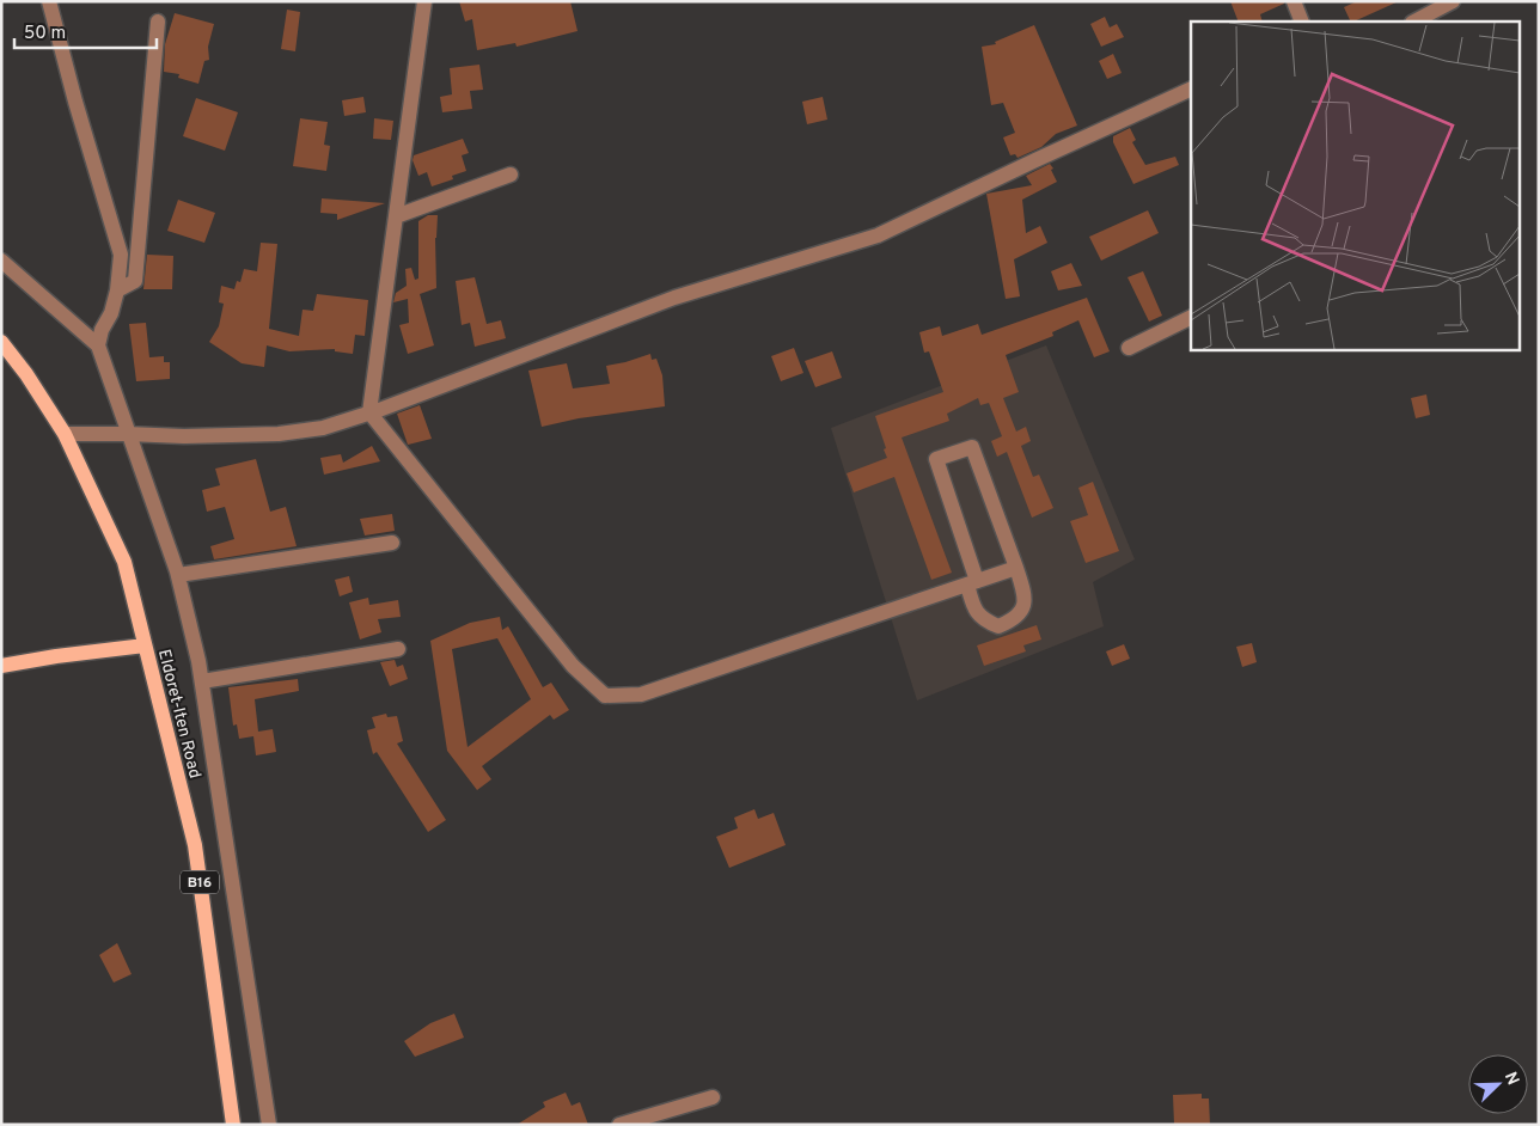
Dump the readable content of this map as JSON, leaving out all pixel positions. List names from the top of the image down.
{
  "streets": {
    "main road": ["Eldoret-Iten Road", "B16"]
  },
  "scale_bar": "50 m",
  "north": "top right"
}
